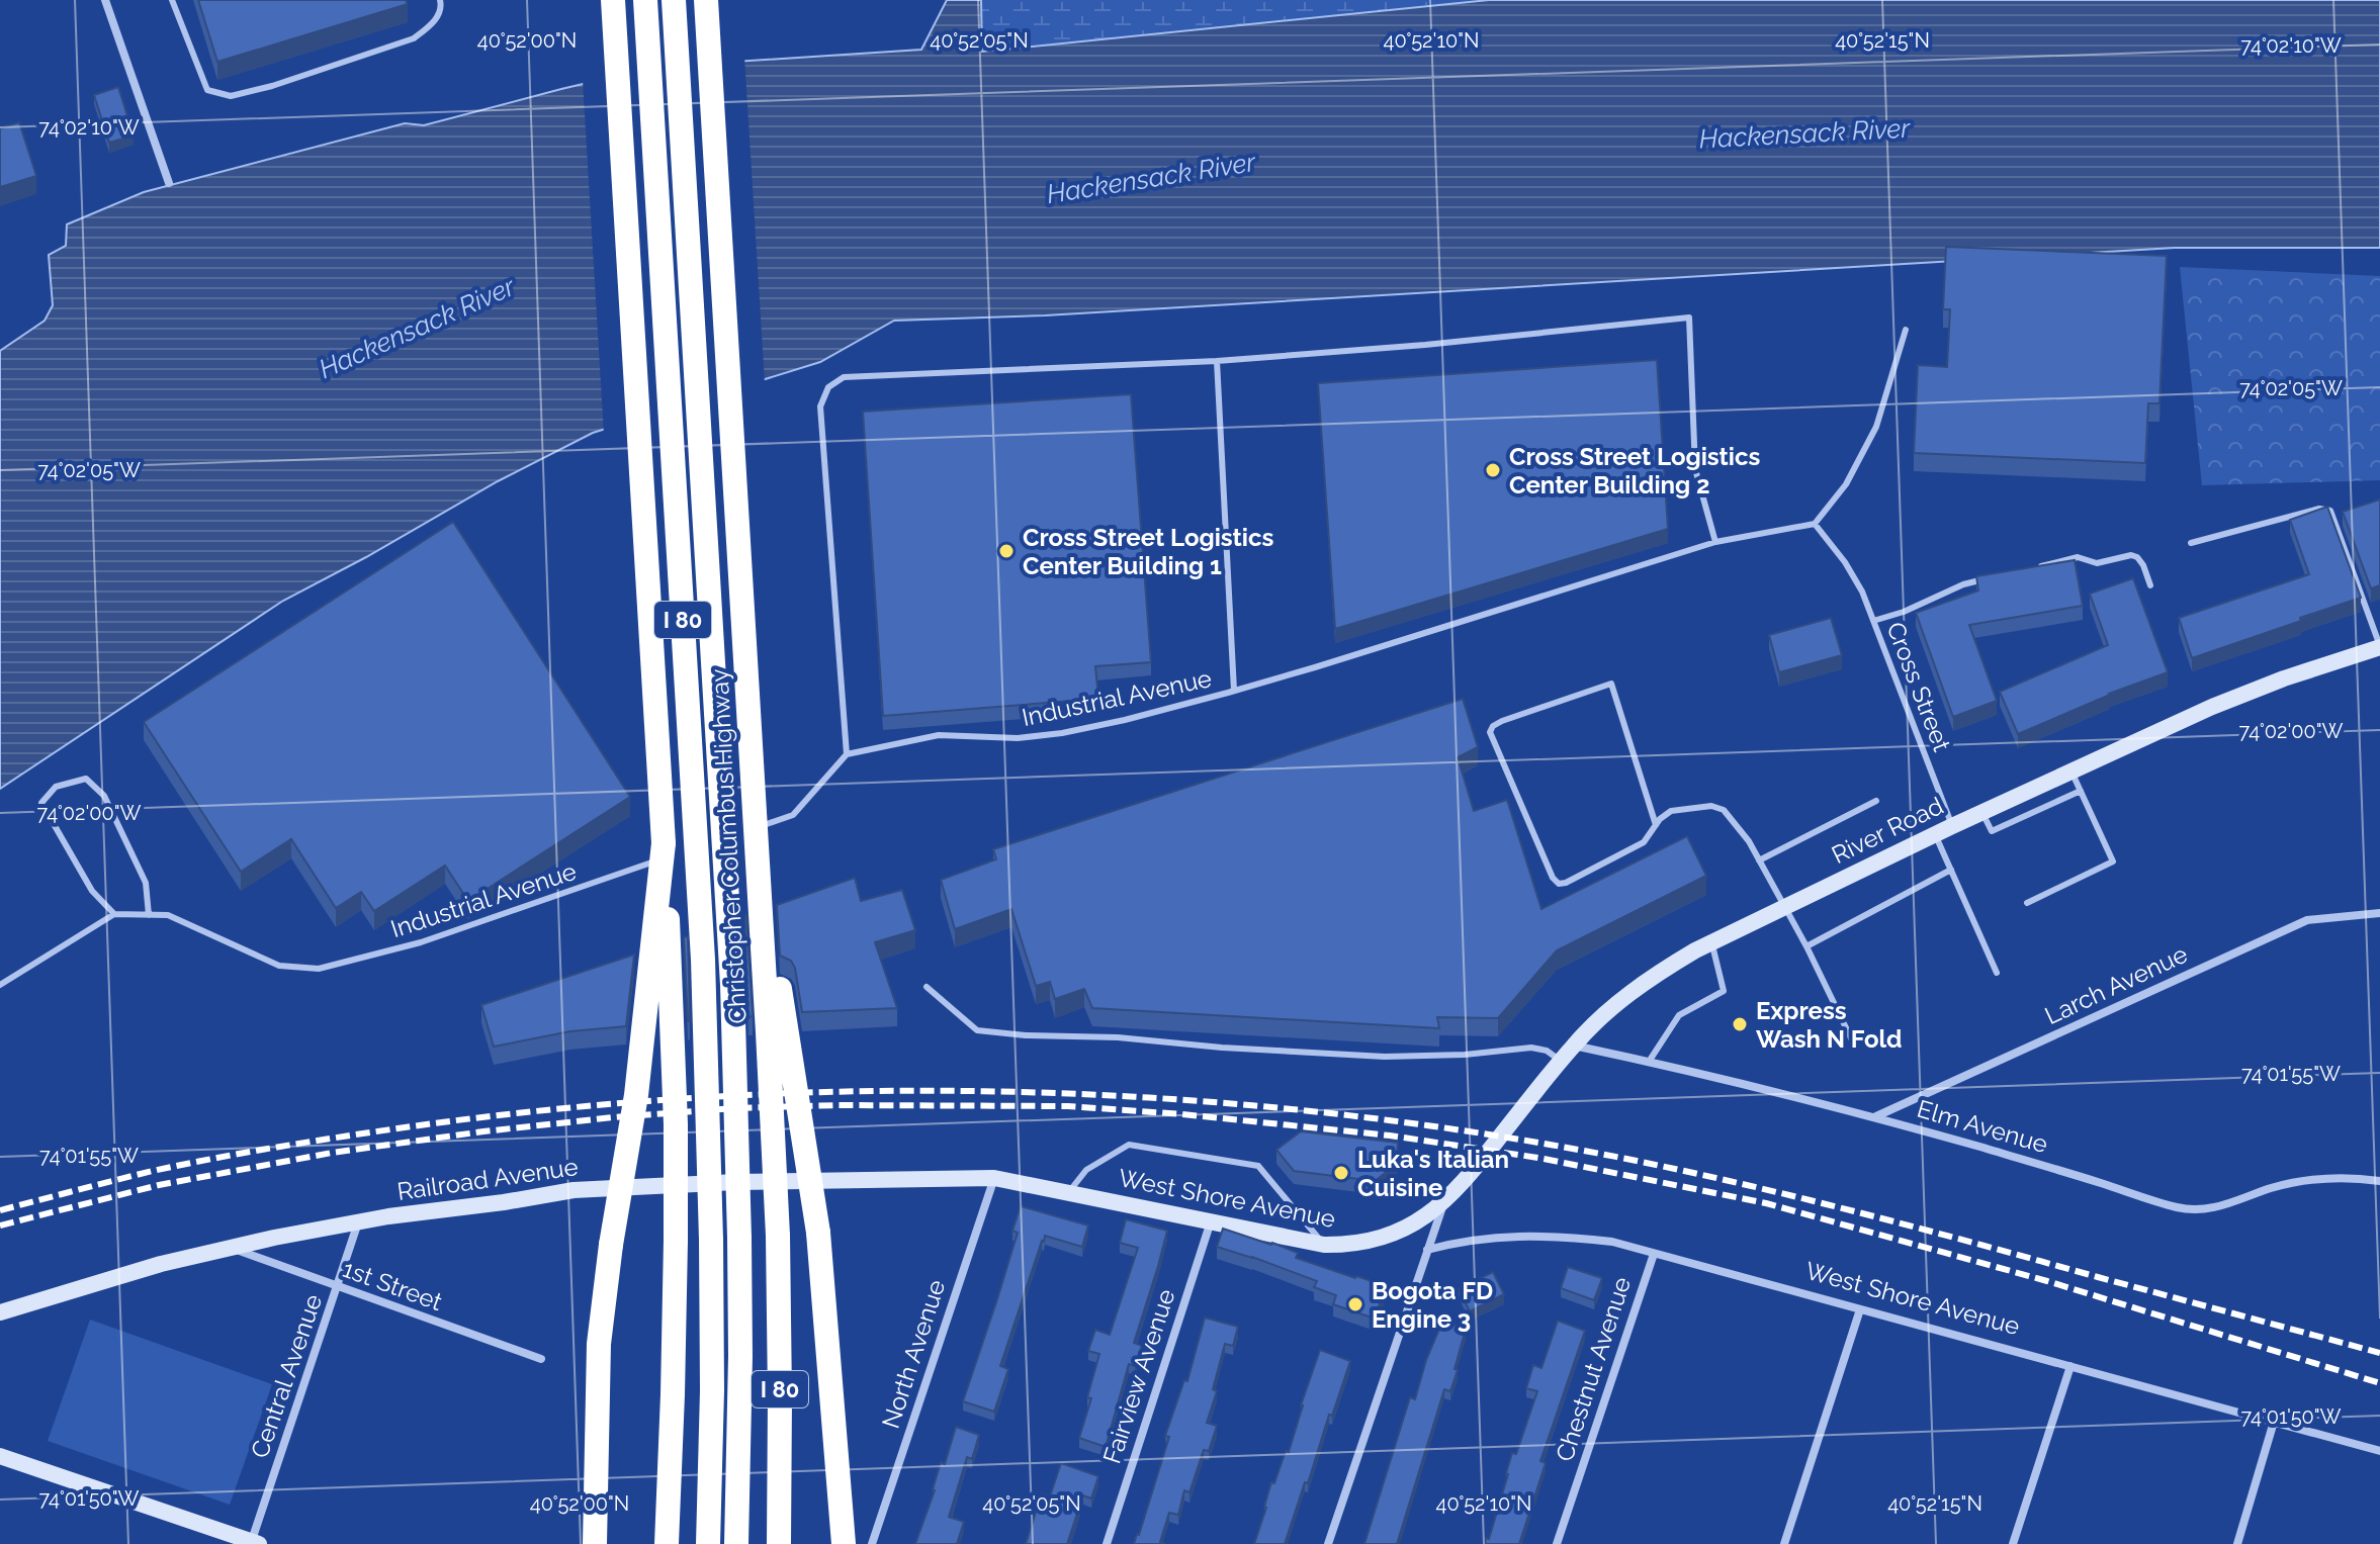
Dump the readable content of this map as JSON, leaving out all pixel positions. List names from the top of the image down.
{
  "streets": {
    "highway": ["I 80", "Christopher Columbus Highway"],
    "main road": ["River Road", "Railroad Avenue", "West Shore Avenue"],
    "street": [
      "Larch Avenue",
      "Elm Avenue",
      "1st Street",
      "North Avenue",
      "Chestnut Avenue",
      "Central Avenue",
      "Fairview Avenue"
    ],
    "lane": ["Cross Street", "Industrial Avenue"]
  },
  "crossings": [
    ["I 80", "Industrial Avenue"],
    ["Cross Street", "Industrial Avenue"],
    ["Cross Street", "River Road"],
    ["River Road", "Elm Avenue"],
    ["River Road", "West Shore Avenue"],
    ["Larch Avenue", "Elm Avenue"],
    ["Railroad Avenue", "West Shore Avenue"],
    ["Railroad Avenue", "1st Street"],
    ["Railroad Avenue", "North Avenue"],
    ["Railroad Avenue", "Central Avenue"],
    ["West Shore Avenue", "North Avenue"],
    ["West Shore Avenue", "Chestnut Avenue"],
    ["West Shore Avenue", "Fairview Avenue"],
    ["1st Street", "Central Avenue"]
  ],
  "water": ["Hackensack River"],
  "places": [
    "Cross Street Logistics Center Building 2",
    "Cross Street Logistics Center Building 1",
    "Express Wash N Fold",
    "Luka's Italian Cuisine",
    "Bogota FD Engine 3"
  ],
  "coordinates": [
    "40°52'00\"N",
    "40°52'05\"N",
    "40°52'10\"N",
    "40°52'15\"N",
    "74°02'10\"W",
    "74°02'05\"W",
    "74°02'00\"W",
    "74°01'55\"W",
    "74°01'50\"W"
  ]
}
